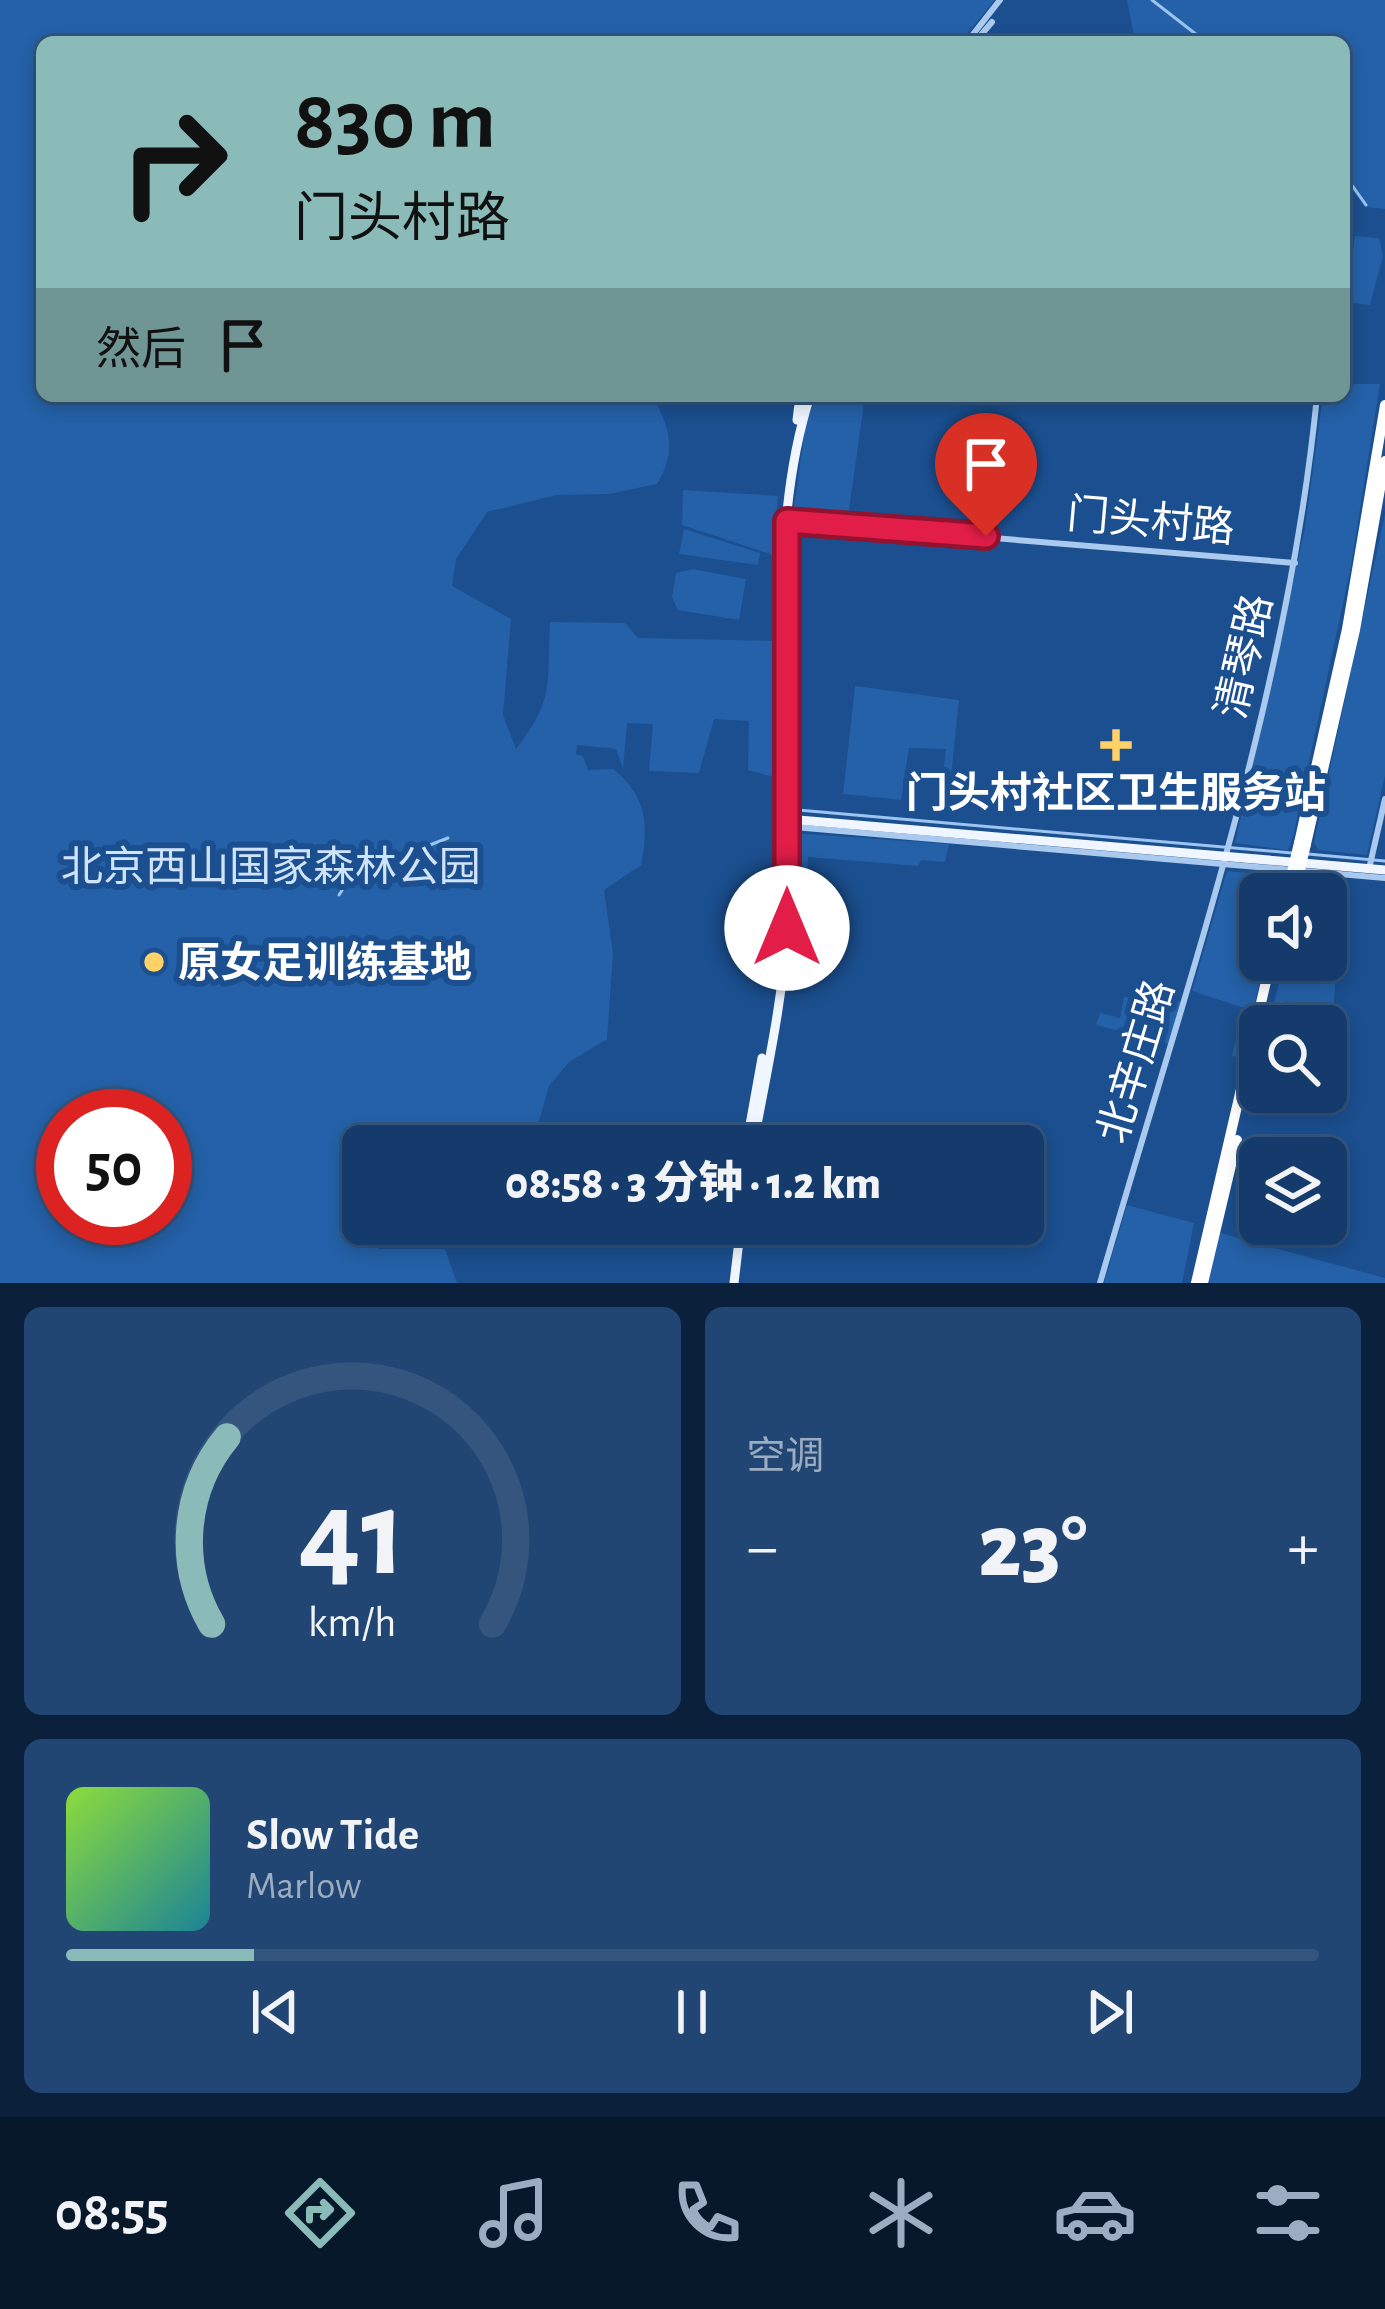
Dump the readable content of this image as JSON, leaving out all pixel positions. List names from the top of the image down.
{
  "streets": {
    "street": ["门头村路", "清琴路", "北辛庄路"]
  },
  "crossings": [
    ["门头村路", "清琴路"],
    ["清琴路", "北辛庄路"]
  ],
  "parks": ["北京西山国家森林公园"],
  "places": {
    "health": ["门头村社区卫生服务站"],
    "other": ["原女足训练基地"]
  },
  "page": {
    "turn": ["830 m", "门头村路"],
    "then": "然后",
    "limit": "50",
    "trip": "08:58 · 3 分钟 · 1.2 km",
    "tile": "空调",
    "heat": ["−", "23°", "+"],
    "song": ["Slow Tide", "Marlow"],
    "tabs": "08:55",
    "gauge": ["41", "km/h"]
  }
}
